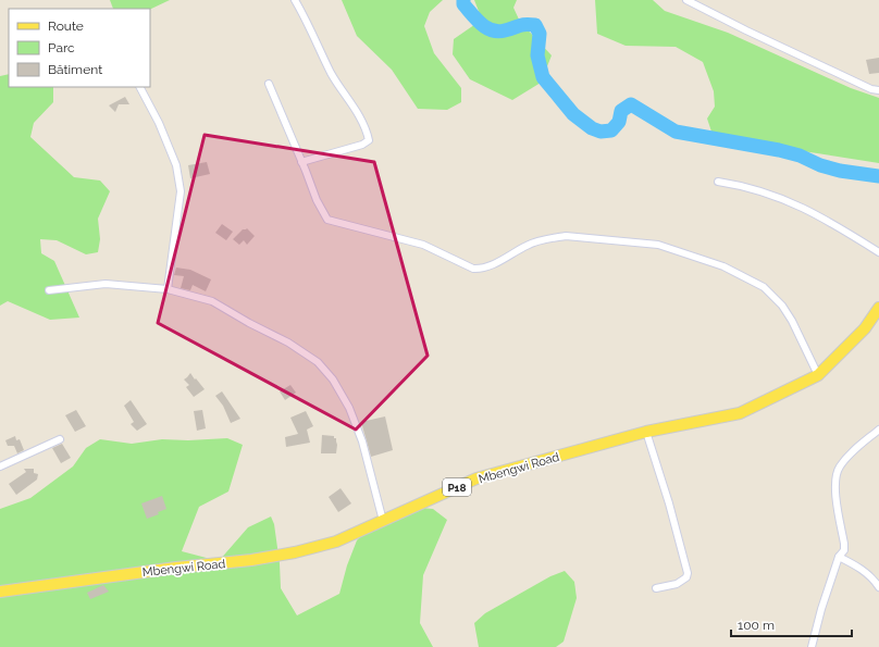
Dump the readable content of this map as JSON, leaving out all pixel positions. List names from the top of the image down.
{
  "streets": {
    "main road": ["Mbengwi Road", "P18"]
  },
  "legend": ["Route", "Parc", "Bâtiment"],
  "scale_bar": "100 m"
}
